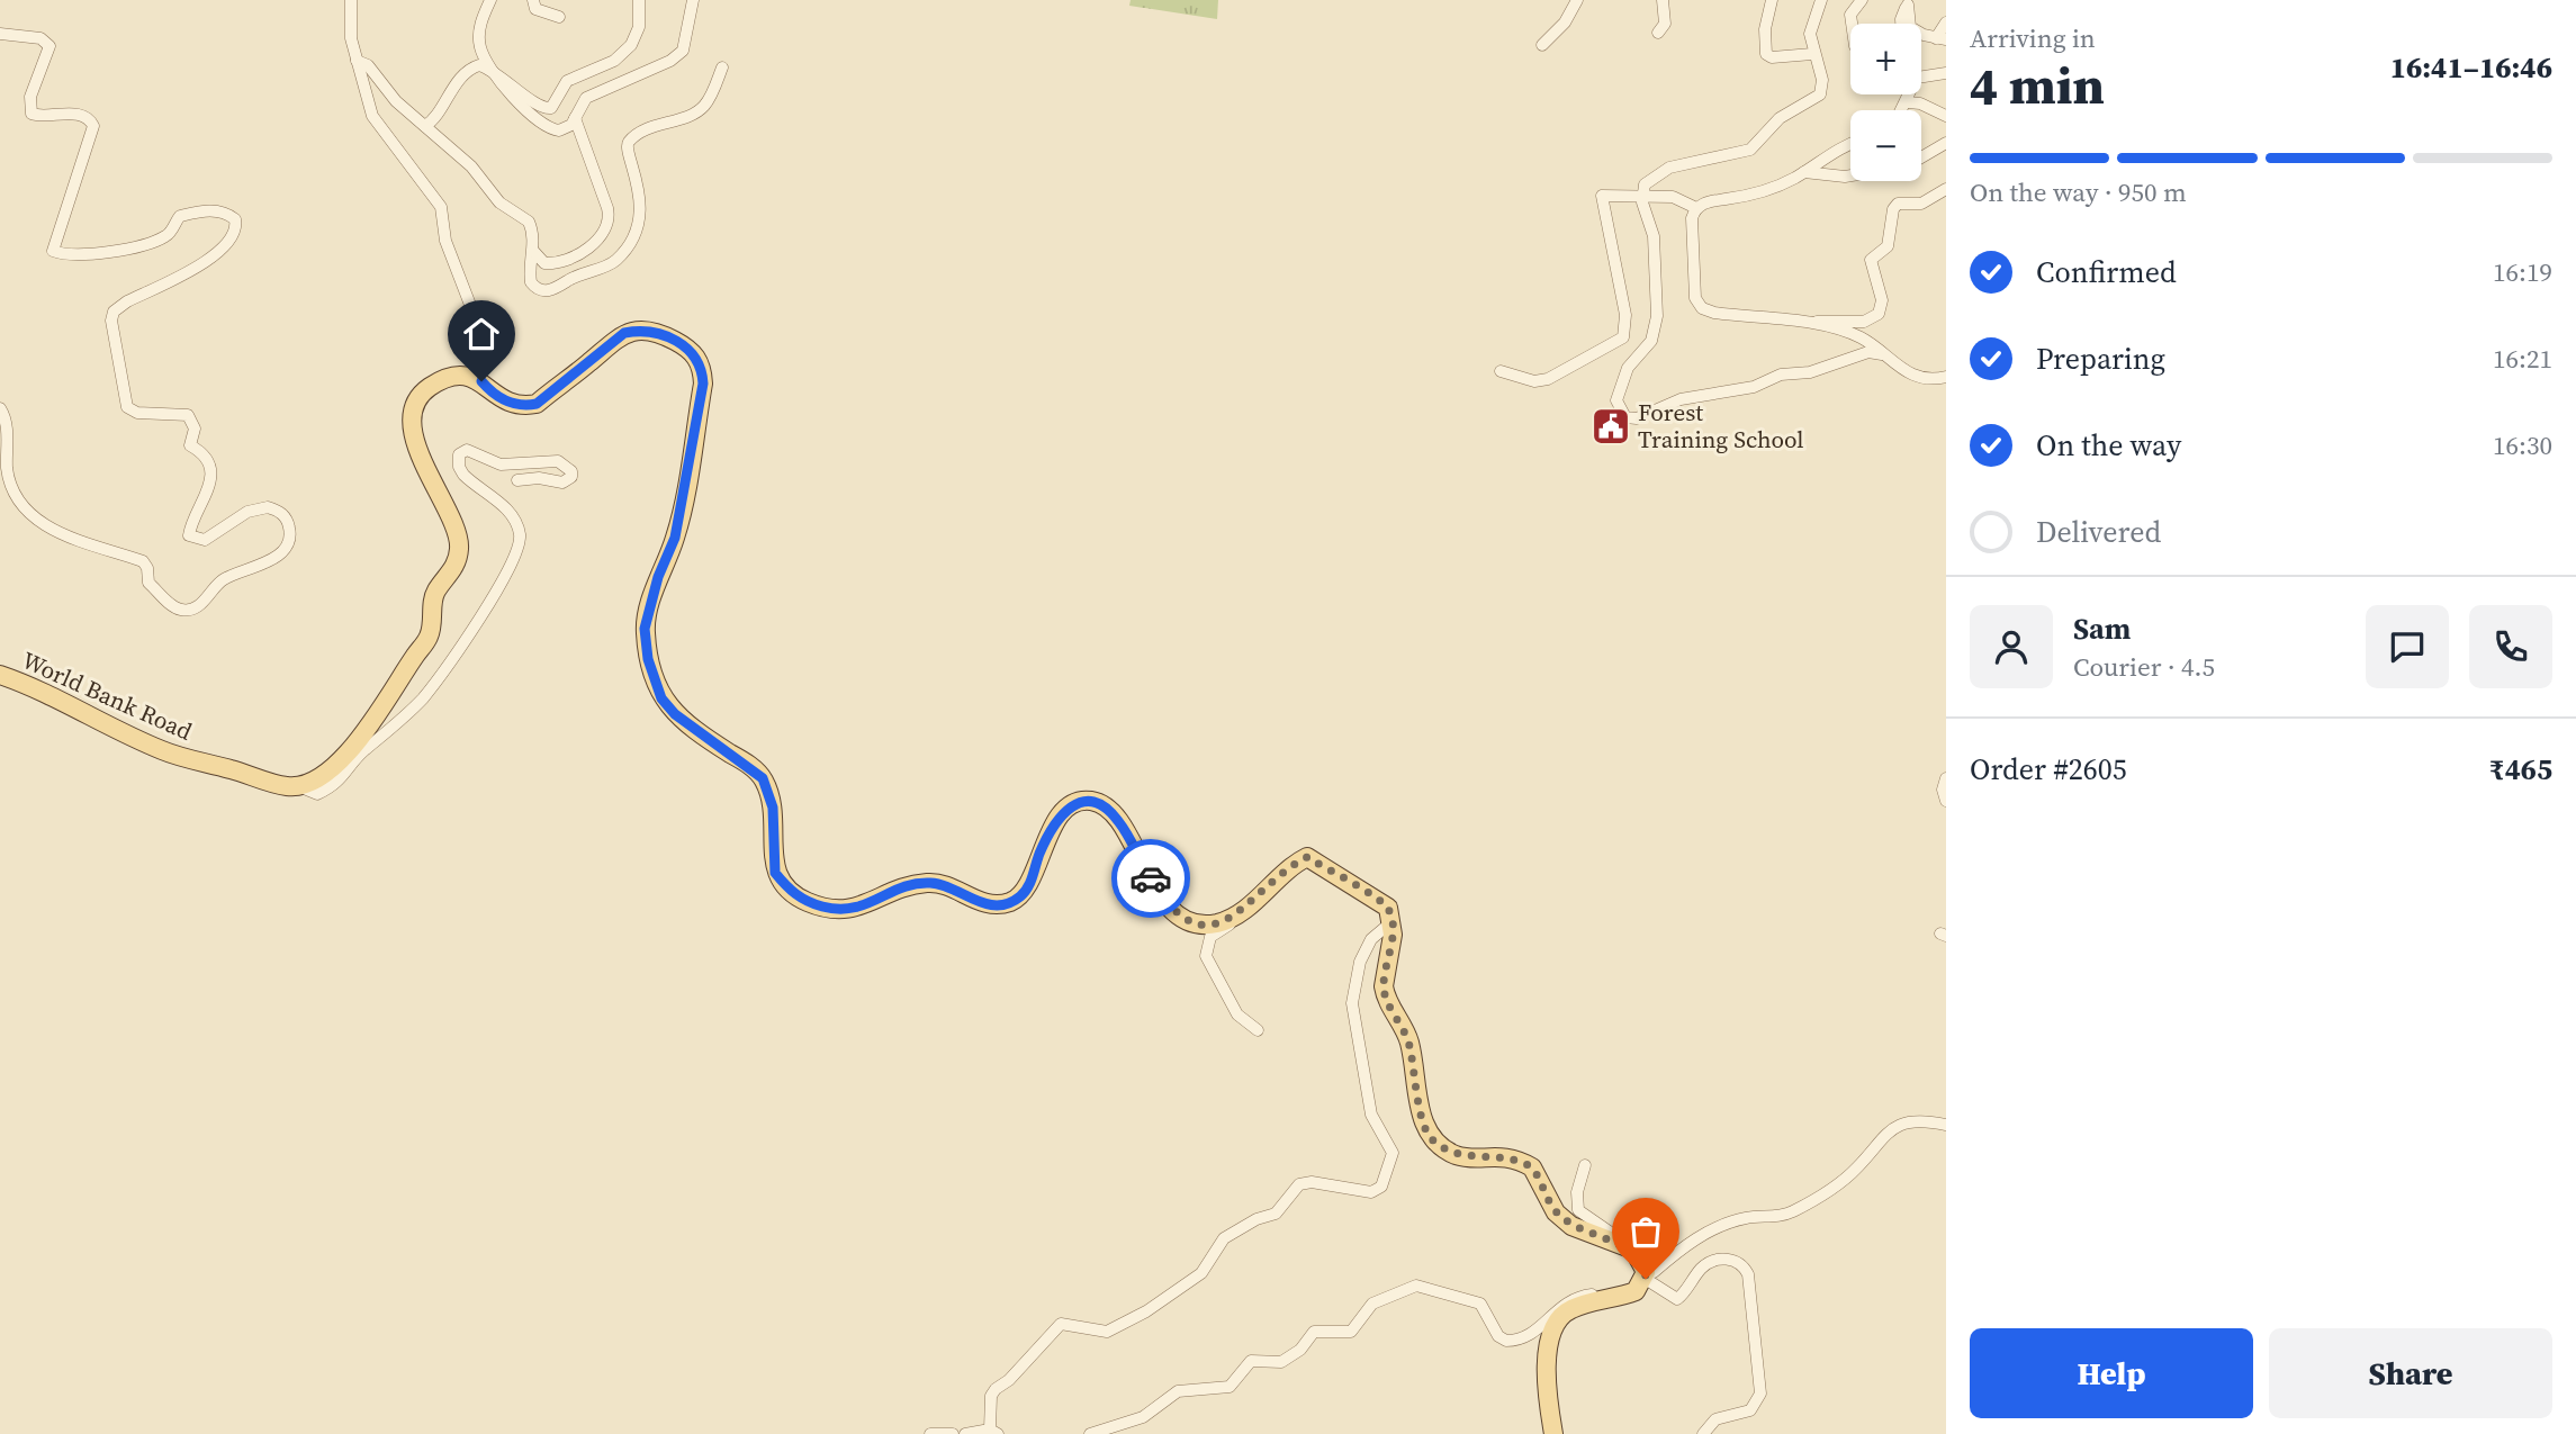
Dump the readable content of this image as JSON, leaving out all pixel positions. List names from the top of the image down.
{
  "streets": {
    "main road": ["World Bank Road"]
  },
  "places": {
    "public building": ["Forest Training School"]
  },
  "page": {
    "heading": ["4 min", "Arriving in", "16:41–16:46"],
    "panel": [
      "Sam",
      "Courier · 4.5",
      "Order #2605",
      "₹465"
    ],
    "map_buttons": ["+", "−"],
    "bar": "On the way · 950 m",
    "list": [
      ["Confirmed", "16:19"],
      ["Preparing", "16:21"],
      ["On the way", "16:30"],
      "Delivered"
    ],
    "buttons": ["Help", "Share"]
  }
}
